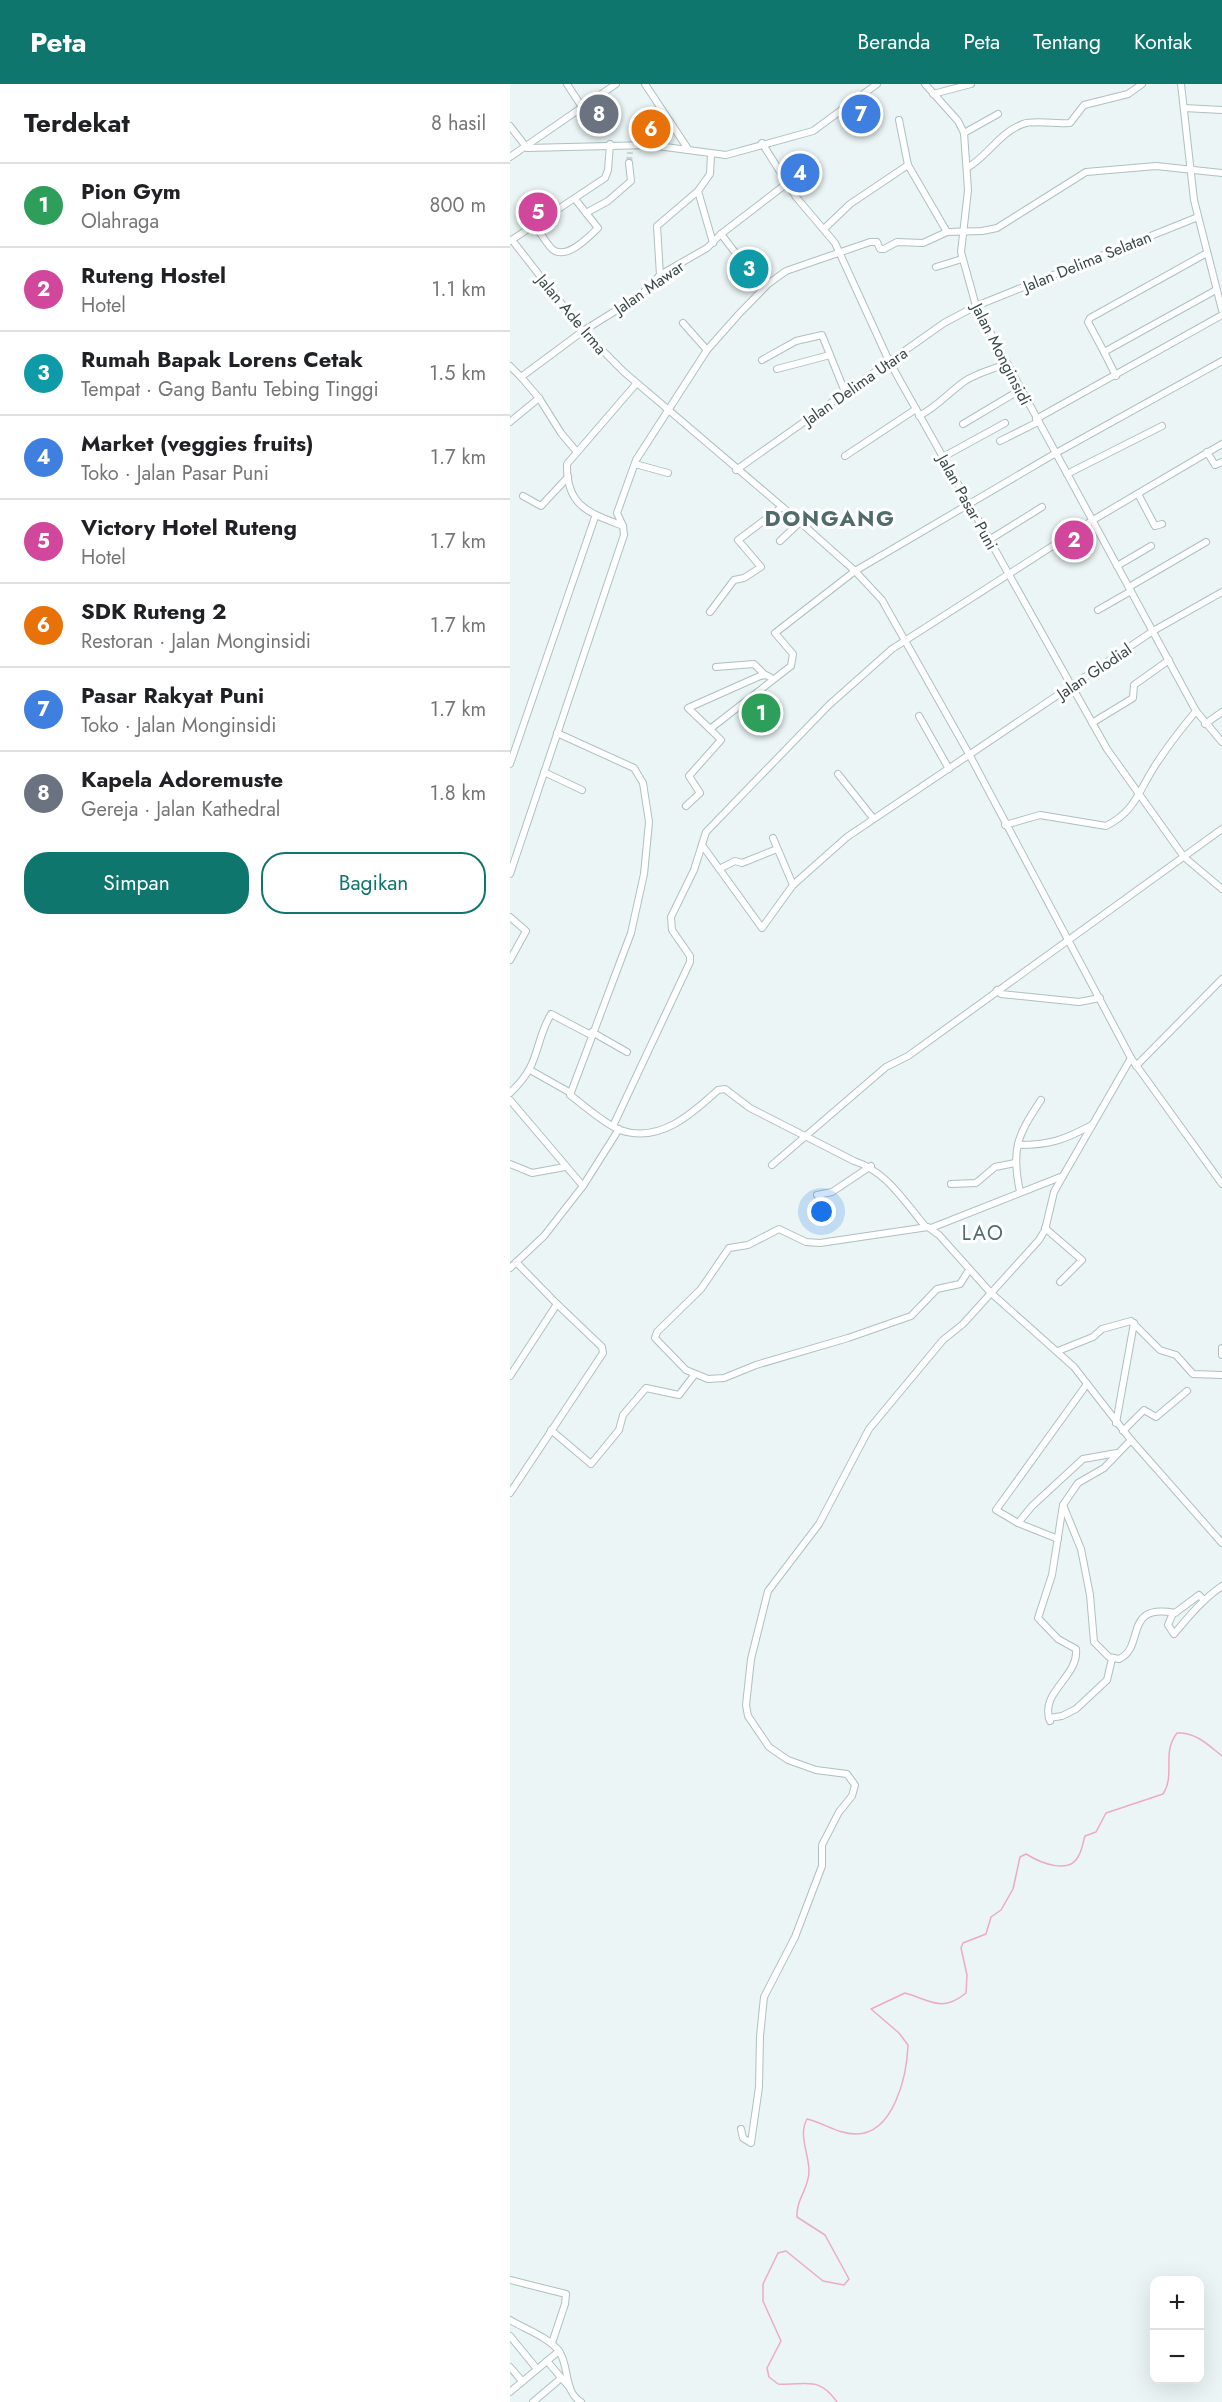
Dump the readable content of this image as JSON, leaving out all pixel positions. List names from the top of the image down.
{
  "streets": {
    "street": [
      "Jalan Delima Selatan",
      "Jalan Mawar",
      "Jalan Ade Irma",
      "Jalan Monginsidi",
      "Jalan Delima Utara",
      "Jalan Pasar Puni",
      "Jalan Glodial"
    ]
  },
  "crossings": [
    ["Jalan Delima Selatan", "Jalan Monginsidi"],
    ["Jalan Delima Selatan", "Jalan Delima Utara"],
    ["Jalan Mawar", "Jalan Ade Irma"],
    ["Jalan Mawar", "Jalan Pasar Puni"],
    ["Jalan Ade Irma", "Jalan Delima Utara"],
    ["Jalan Ade Irma", "Jalan Glodial"],
    ["Jalan Monginsidi", "Jalan Delima Utara"],
    ["Jalan Monginsidi", "Jalan Glodial"],
    ["Jalan Delima Utara", "Jalan Pasar Puni"],
    ["Jalan Pasar Puni", "Jalan Glodial"]
  ],
  "districts": ["DONGANG", "LAO"],
  "page": {
    "header": "Peta",
    "nav": [
      "Beranda",
      "Peta",
      "Tentang",
      "Kontak"
    ],
    "heading": ["Terdekat", "8 hasil"],
    "pins": [
      "7",
      "8",
      "6",
      "4",
      "5",
      "3",
      "2",
      "1"
    ],
    "list": [
      {
        "mark": "1",
        "name": "Pion Gym",
        "note": "Olahraga",
        "value": "800 m"
      },
      {
        "mark": "2",
        "name": "Ruteng Hostel",
        "note": "Hotel",
        "value": "1.1 km"
      },
      {
        "mark": "3",
        "name": "Rumah Bapak Lorens Cetak",
        "note": "Tempat · Gang Bantu Tebing Tinggi",
        "value": "1.5 km"
      },
      {
        "mark": "4",
        "name": "Market (veggies fruits)",
        "note": "Toko · Jalan Pasar Puni",
        "value": "1.7 km"
      },
      {
        "mark": "5",
        "name": "Victory Hotel Ruteng",
        "note": "Hotel",
        "value": "1.7 km"
      },
      {
        "mark": "6",
        "name": "SDK Ruteng 2",
        "note": "Restoran · Jalan Monginsidi",
        "value": "1.7 km"
      },
      {
        "mark": "7",
        "name": "Pasar Rakyat Puni",
        "note": "Toko · Jalan Monginsidi",
        "value": "1.7 km"
      },
      {
        "mark": "8",
        "name": "Kapela Adoremuste",
        "note": "Gereja · Jalan Kathedral",
        "value": "1.8 km"
      }
    ],
    "buttons": ["Simpan", "Bagikan"],
    "map_buttons": ["+", "−"]
  }
}
